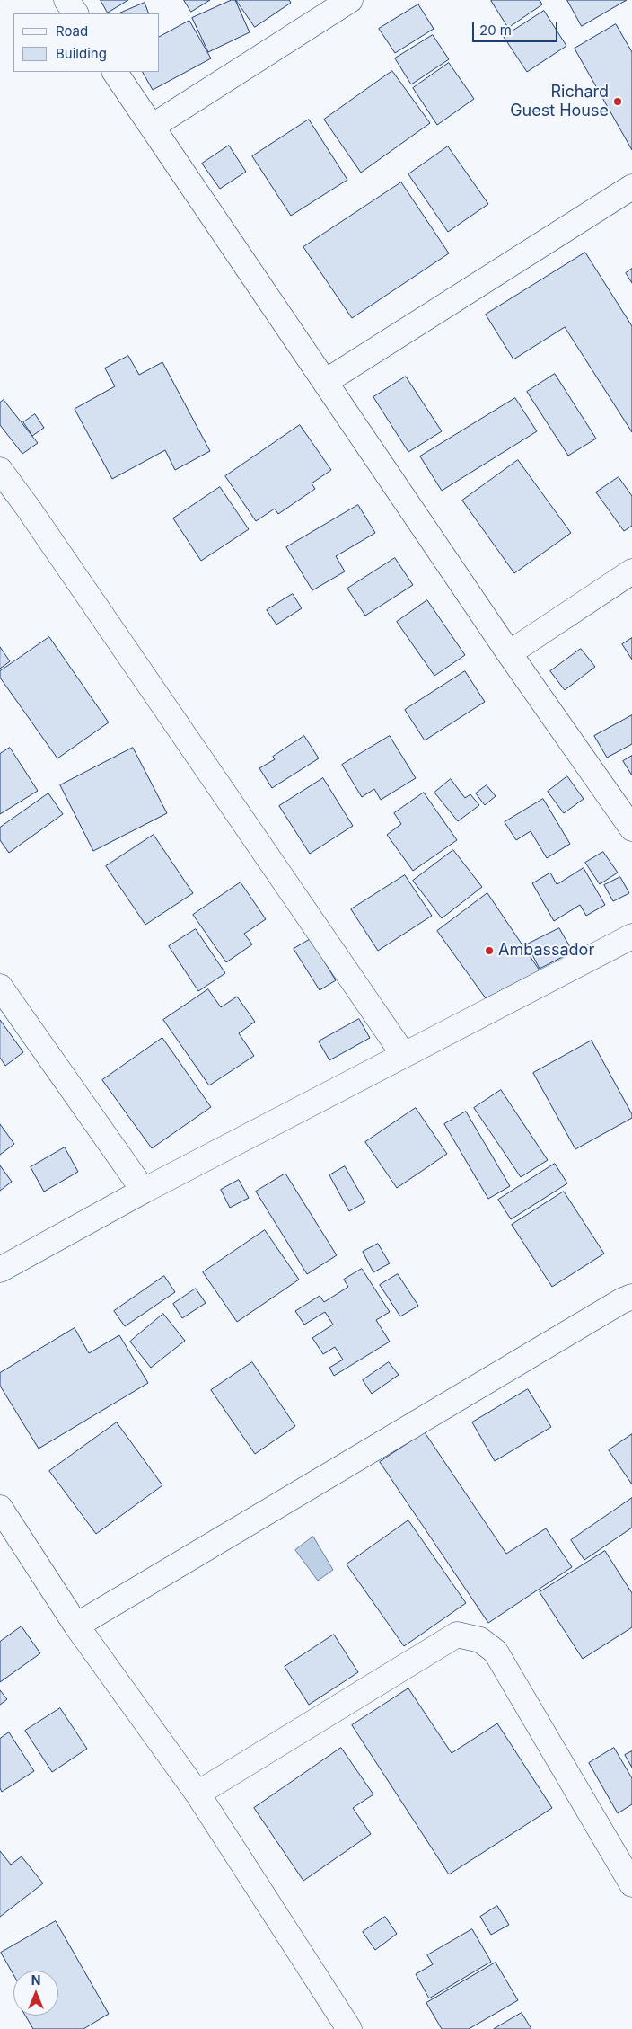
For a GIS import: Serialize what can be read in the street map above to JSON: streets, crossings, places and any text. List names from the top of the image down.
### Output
{
  "places": ["Richard Guest House", "Ambassador"],
  "legend": ["Road", "Building"],
  "scale_bar": "20 m",
  "north": "top"
}
